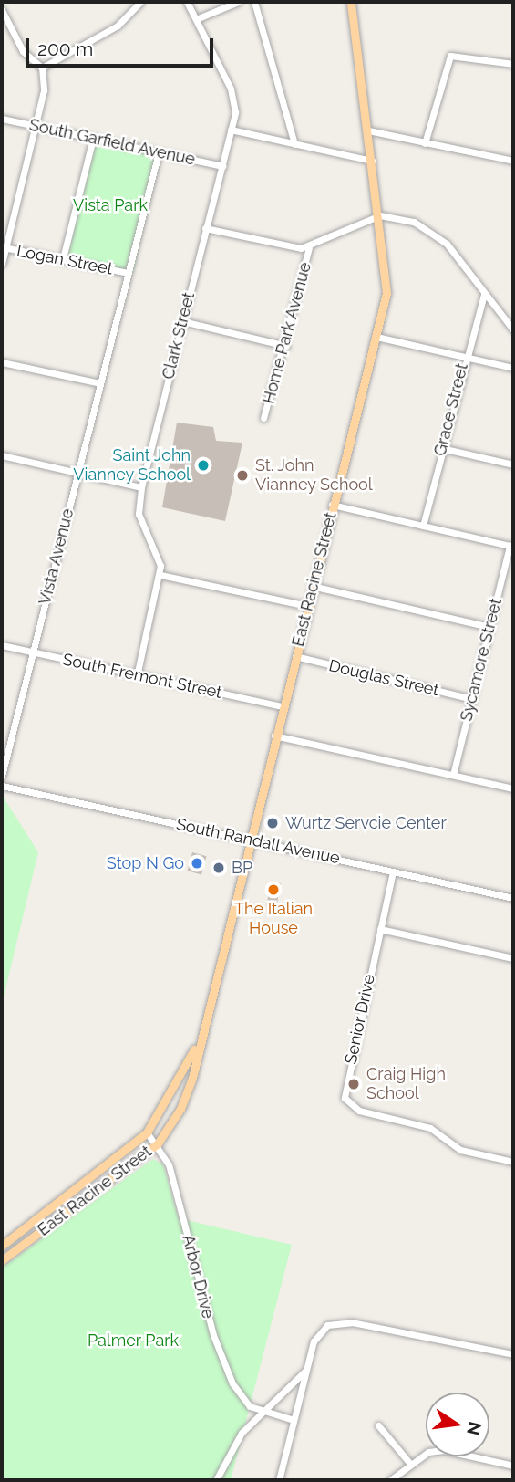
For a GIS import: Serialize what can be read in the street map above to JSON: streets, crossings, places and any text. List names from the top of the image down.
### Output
{
  "streets": {
    "main road": ["East Racine Street"],
    "street": [
      "South Garfield Avenue",
      "Logan Street",
      "Home Park Avenue",
      "Clark Street",
      "Grace Street",
      "Vista Avenue",
      "Sycamore Street",
      "South Fremont Street",
      "Douglas Street",
      "South Randall Avenue",
      "Senior Drive",
      "Arbor Drive"
    ]
  },
  "crossings": [
    ["South Garfield Avenue", "Clark Street"],
    ["South Garfield Avenue", "Vista Avenue"],
    ["Logan Street", "Vista Avenue"],
    ["Clark Street", "South Fremont Street"],
    ["Vista Avenue", "South Fremont Street"],
    ["East Racine Street", "South Fremont Street"],
    ["East Racine Street", "Douglas Street"],
    ["East Racine Street", "South Randall Avenue"],
    ["East Racine Street", "Arbor Drive"],
    ["Sycamore Street", "Douglas Street"],
    ["South Randall Avenue", "Senior Drive"]
  ],
  "parks": ["Vista Park", "Palmer Park"],
  "places": [
    "Saint John Vianney School",
    "St. John Vianney School",
    "Wurtz Servcie Center",
    "Stop N Go",
    "BP",
    "The Italian House",
    "Craig High School"
  ],
  "scale_bar": "200 m",
  "north": "right"
}
